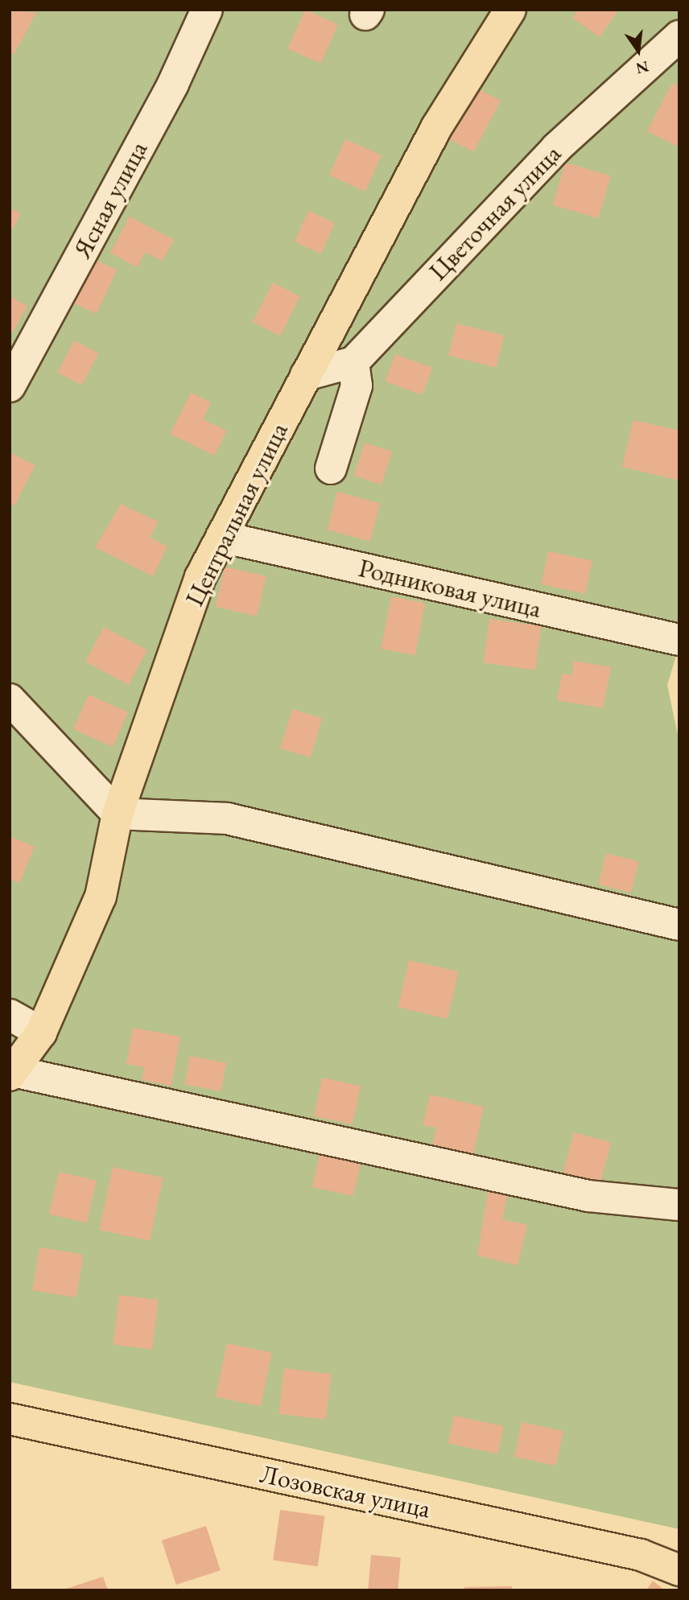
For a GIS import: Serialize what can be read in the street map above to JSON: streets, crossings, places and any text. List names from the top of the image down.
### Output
{
  "streets": {
    "main road": ["Центральная улица", "Лозовская улица"],
    "street": ["Ясная улица", "Цветочная улица", "Родниковая улица"]
  },
  "crossings": [
    ["Центральная улица", "Родниковая улица"]
  ],
  "north": "bottom"
}
